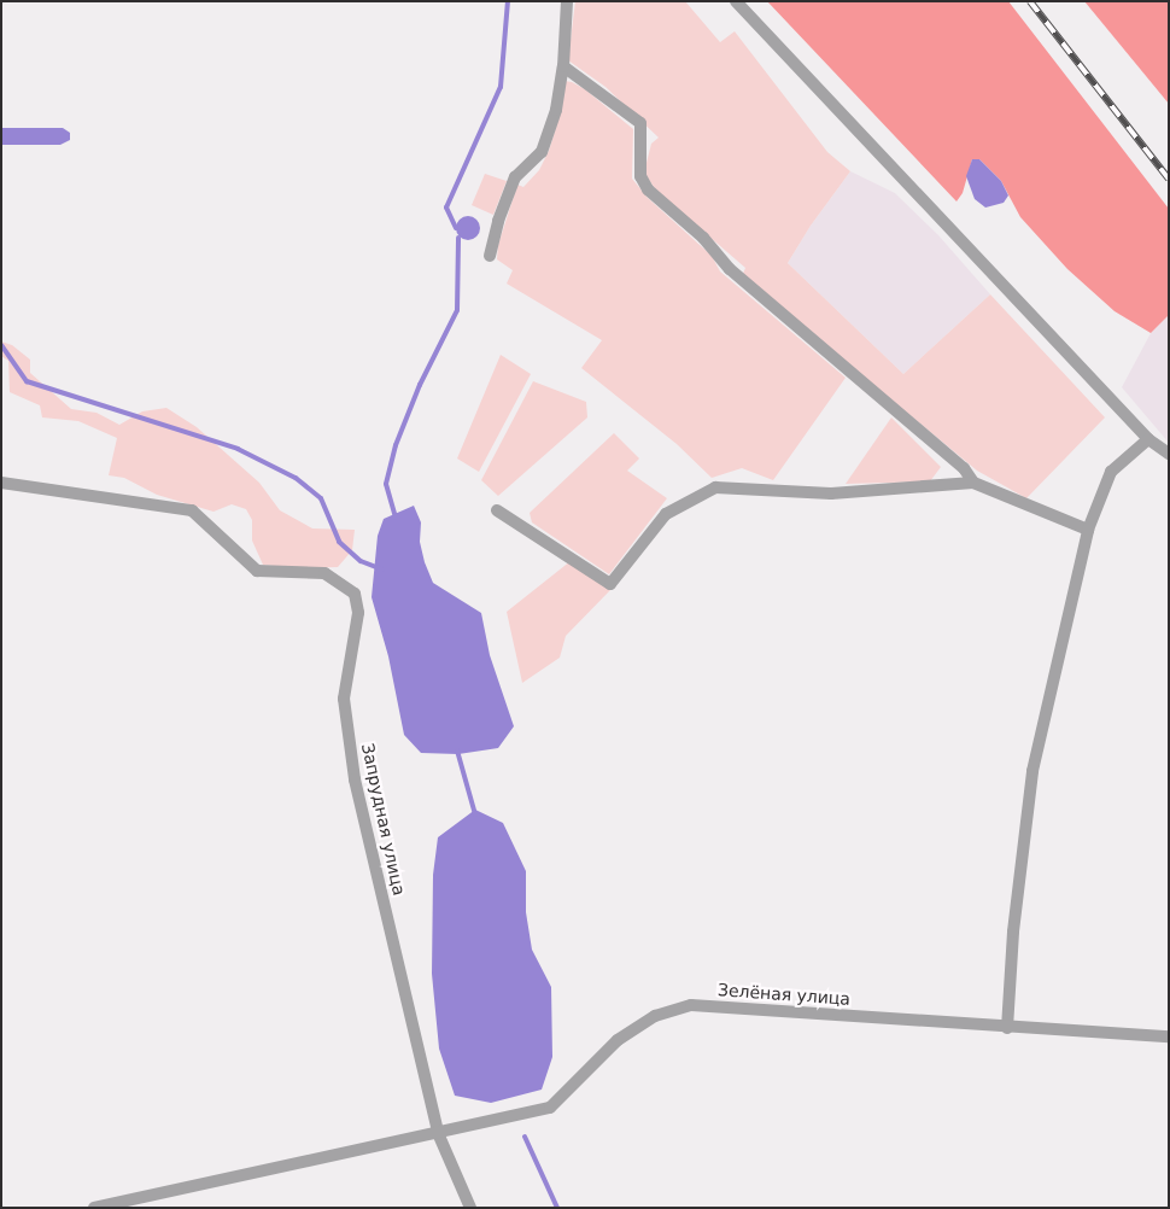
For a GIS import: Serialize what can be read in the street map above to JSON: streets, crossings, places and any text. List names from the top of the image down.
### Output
{
  "streets": {
    "street": ["Запрудная улица", "Зелёная улица"]
  },
  "crossings": [
    ["Запрудная улица", "Зелёная улица"]
  ]
}
